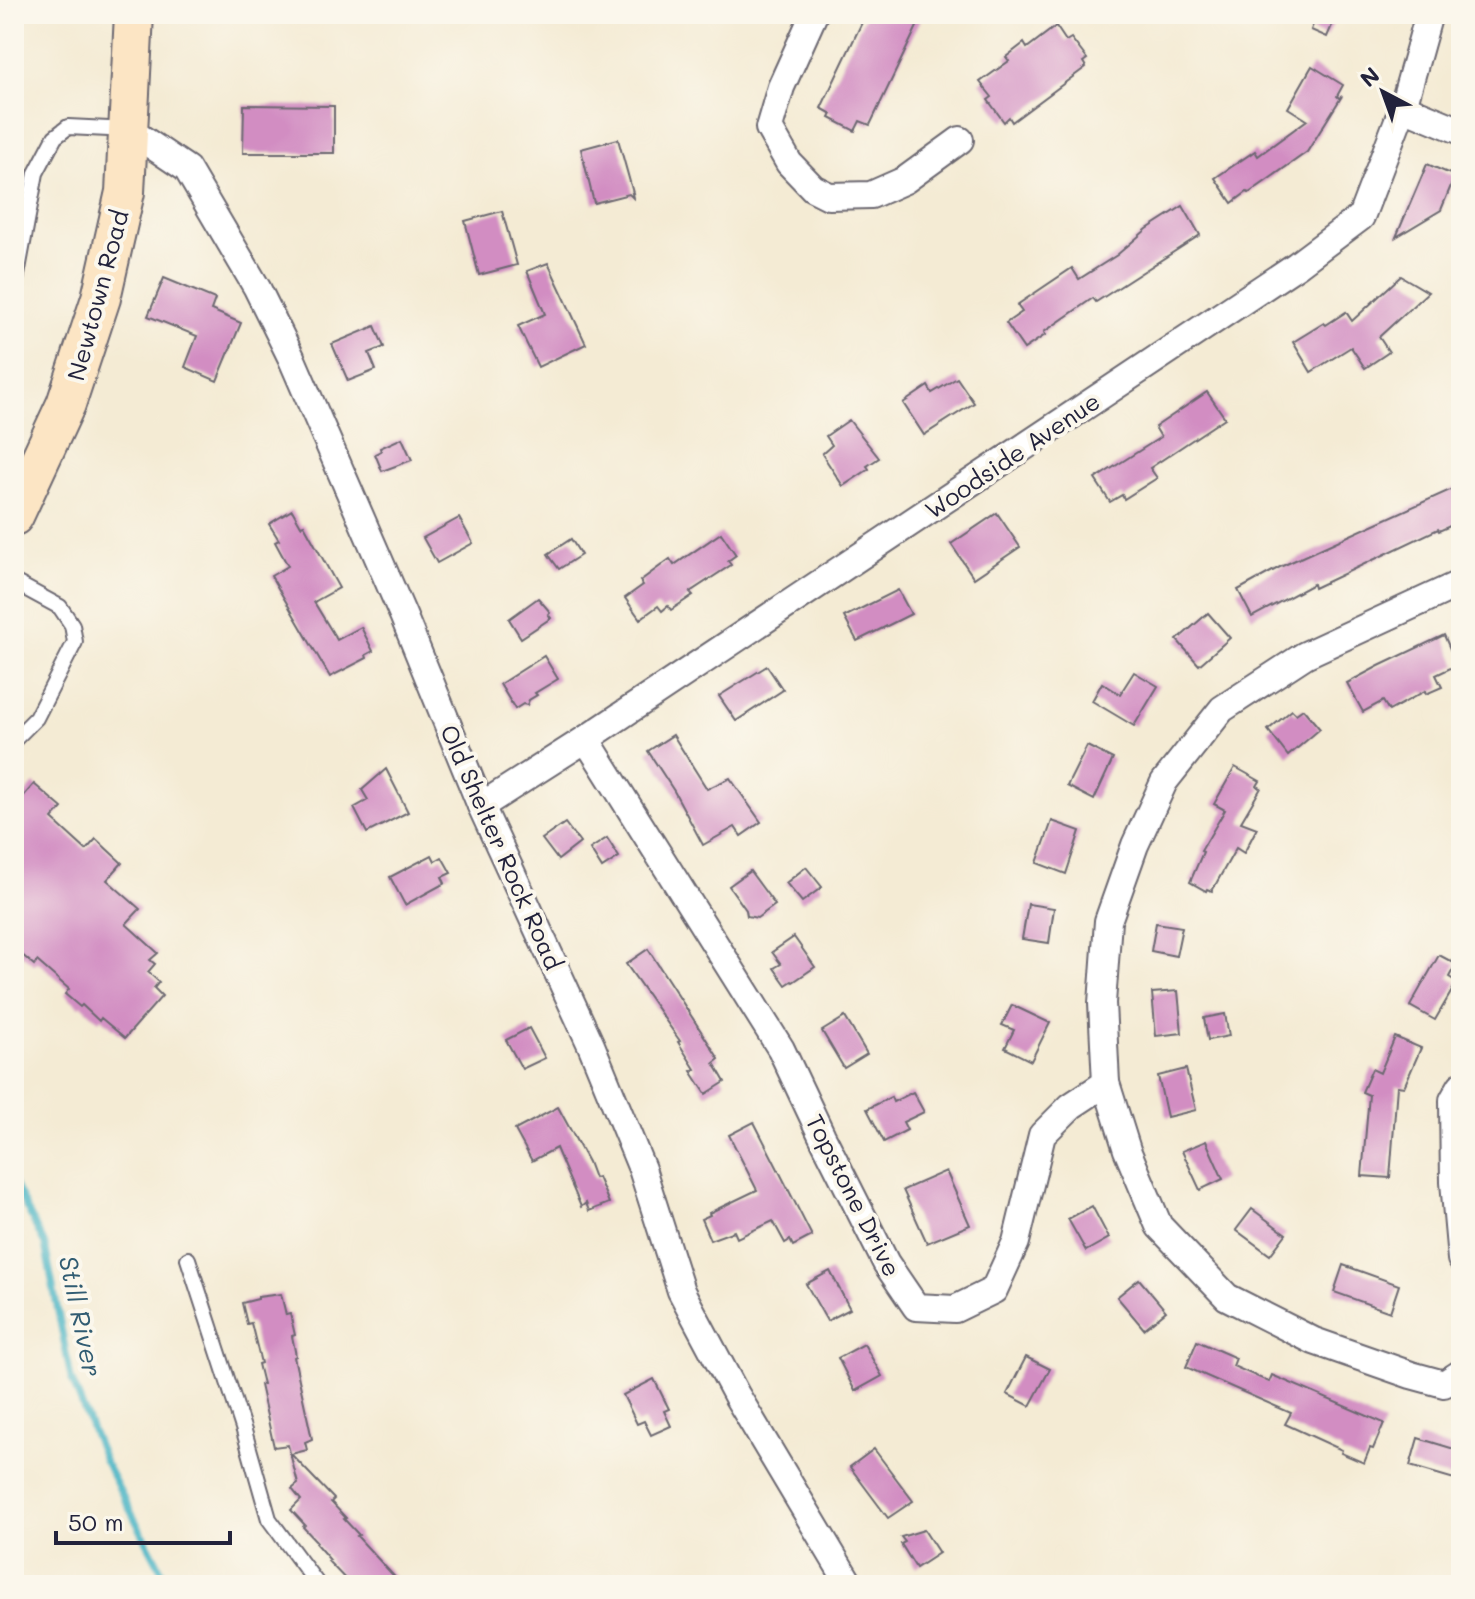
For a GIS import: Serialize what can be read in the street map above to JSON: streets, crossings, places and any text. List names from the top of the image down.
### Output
{
  "streets": {
    "main road": ["Newtown Road"],
    "street": ["Woodside Avenue", "Old Shelter Rock Road", "Topstone Drive"]
  },
  "crossings": [
    ["Newtown Road", "Old Shelter Rock Road"],
    ["Woodside Avenue", "Old Shelter Rock Road"],
    ["Woodside Avenue", "Topstone Drive"]
  ],
  "water": ["Still River"],
  "scale_bar": "50 m",
  "north": "top left"
}
